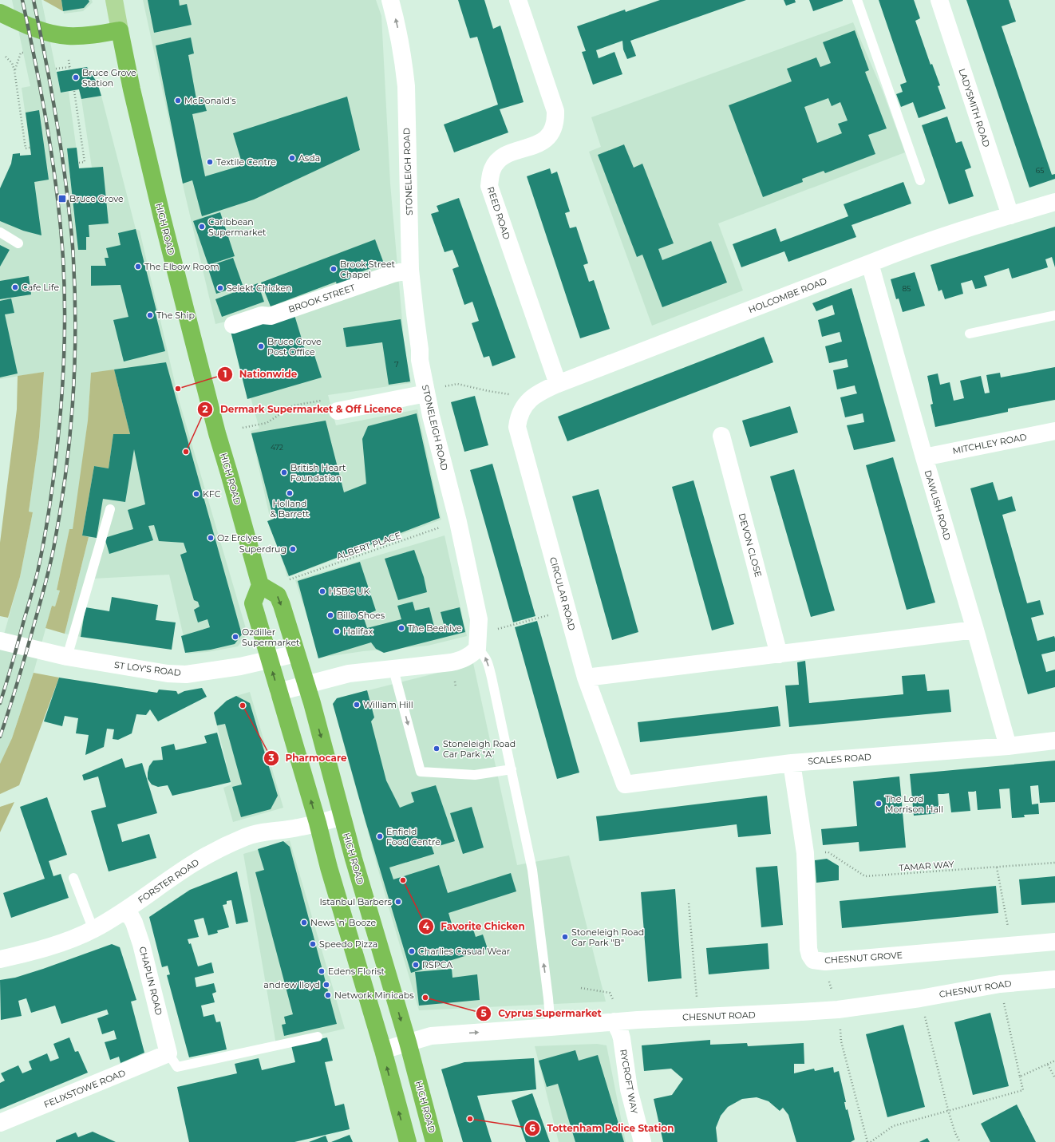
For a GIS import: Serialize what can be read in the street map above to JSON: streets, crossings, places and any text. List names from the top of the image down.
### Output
{
  "streets": {
    "highway": ["HIGH ROAD"],
    "street": [
      "LADYSMITH ROAD",
      "STONELEIGH ROAD",
      "REED ROAD",
      "HOLCOMBE ROAD",
      "BROOK STREET",
      "MITCHLEY ROAD",
      "DAWLISH ROAD",
      "DEVON CLOSE",
      "CIRCULAR ROAD",
      "ST LOY'S ROAD",
      "SCALES ROAD",
      "FORSTER ROAD",
      "CHESNUT GROVE",
      "CHAPLIN ROAD",
      "CHESNUT ROAD",
      "RYCROFT WAY",
      "FELIXSTOWE ROAD"
    ],
    "path": ["ALBERT PLACE", "TAMAR WAY"]
  },
  "crossings": [
    ["LADYSMITH ROAD", "HOLCOMBE ROAD"],
    ["STONELEIGH ROAD", "BROOK STREET"],
    ["STONELEIGH ROAD", "ALBERT PLACE"],
    ["REED ROAD", "HOLCOMBE ROAD"],
    ["HIGH ROAD", "ST LOY'S ROAD"],
    ["HIGH ROAD", "FORSTER ROAD"],
    ["HIGH ROAD", "CHESNUT ROAD"],
    ["HOLCOMBE ROAD", "DAWLISH ROAD"],
    ["HOLCOMBE ROAD", "CIRCULAR ROAD"],
    ["MITCHLEY ROAD", "DAWLISH ROAD"],
    ["DAWLISH ROAD", "SCALES ROAD"],
    ["CIRCULAR ROAD", "SCALES ROAD"],
    ["SCALES ROAD", "CHESNUT GROVE"],
    ["TAMAR WAY", "CHESNUT GROVE"],
    ["FORSTER ROAD", "CHAPLIN ROAD"],
    ["CHAPLIN ROAD", "FELIXSTOWE ROAD"],
    ["CHESNUT ROAD", "RYCROFT WAY"]
  ],
  "one_way": ["STONELEIGH ROAD", "HIGH ROAD"],
  "places": {
    "other": [
      "Bruce Grove Station",
      "McDonald's",
      "Asda",
      "Textile Centre",
      "Caribbean Supermarket",
      "The Elbow Room",
      "Brook Street Chapel",
      "Cafe Life",
      "Selekt Chicken",
      "The Ship",
      "Bruce Grove Post Office",
      "Nationwide",
      "Dermark Supermarket & Off Licence",
      "British Heart Foundation",
      "Holland & Barrett",
      "KFC",
      "Oz Erciyes",
      "Superdrug",
      "HSBC UK",
      "Billo Shoes",
      "The Beehive",
      "Halifax",
      "Ozdiller Supermarket",
      "William Hill",
      "Pharmocare",
      "Stoneleigh Road Car Park \"A\"",
      "The Lord Morrison Hall",
      "Enfield Food Centre",
      "Favorite Chicken",
      "Istanbul Barbers",
      "News 'n' Booze",
      "Stoneleigh Road Car Park \"B\"",
      "Speedo Pizza",
      "Charlies Casual Wear",
      "RSPCA",
      "Edens Florist",
      "andrew lloyd",
      "Network Minicabs",
      "Cyprus Supermarket",
      "Tottenham Police Station"
    ],
    "transit": ["Bruce Grove"]
  },
  "house_numbers": [
    "65",
    "85",
    "7",
    "472"
  ]
}
